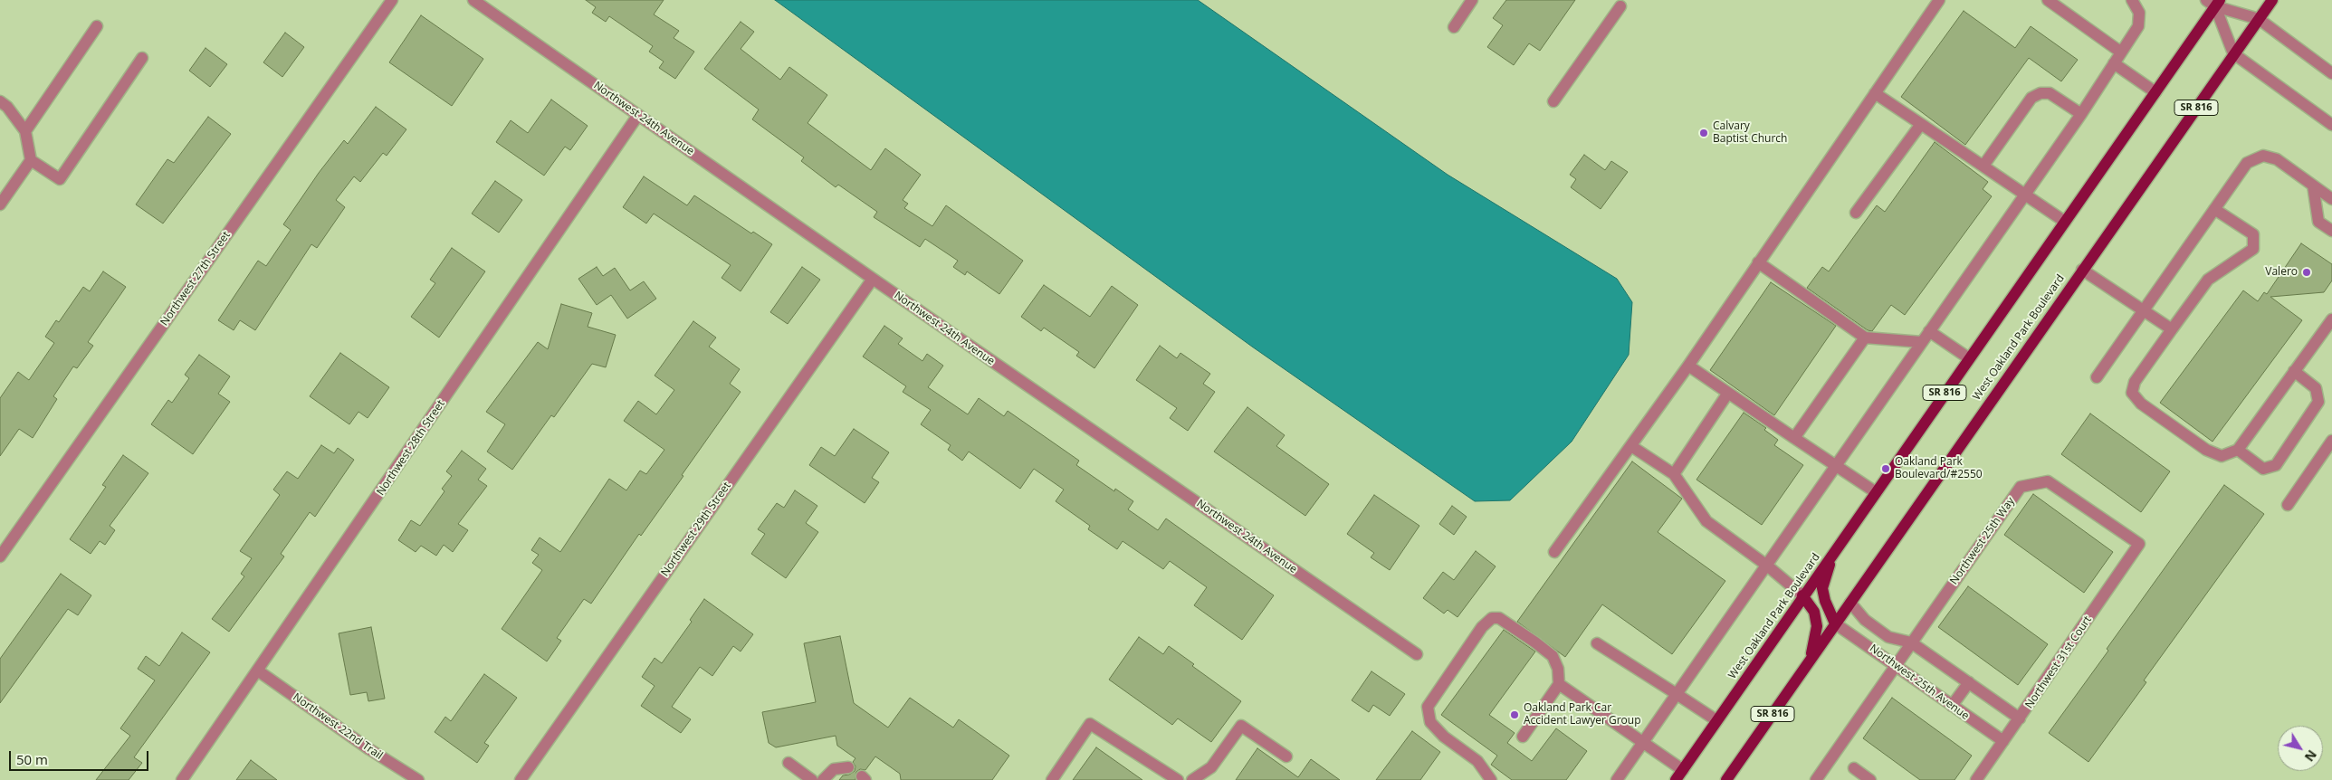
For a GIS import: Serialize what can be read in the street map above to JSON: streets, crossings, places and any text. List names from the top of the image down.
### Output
{
  "streets": {
    "main road": ["SR 816", "West Oakland Park Boulevard"],
    "street": [
      "Northwest 24th Avenue",
      "Northwest 27th Street",
      "Northwest 28th Street",
      "Northwest 29th Street",
      "Northwest 25th Way",
      "Northwest 31st Court",
      "Northwest 25th Avenue",
      "Northwest 22nd Trail"
    ]
  },
  "crossings": [
    ["Northwest 24th Avenue", "Northwest 28th Street"],
    ["Northwest 24th Avenue", "Northwest 29th Street"],
    ["West Oakland Park Boulevard", "Northwest 25th Avenue"],
    ["Northwest 28th Street", "Northwest 22nd Trail"],
    ["Northwest 25th Way", "Northwest 31st Court"],
    ["Northwest 25th Way", "Northwest 25th Avenue"],
    ["Northwest 31st Court", "Northwest 25th Avenue"]
  ],
  "places": [
    "Calvary Baptist Church",
    "Valero",
    "Oakland Park Boulevard/#2550",
    "Oakland Park Car Accident Lawyer Group"
  ],
  "scale_bar": "50 m",
  "north": "bottom right"
}
